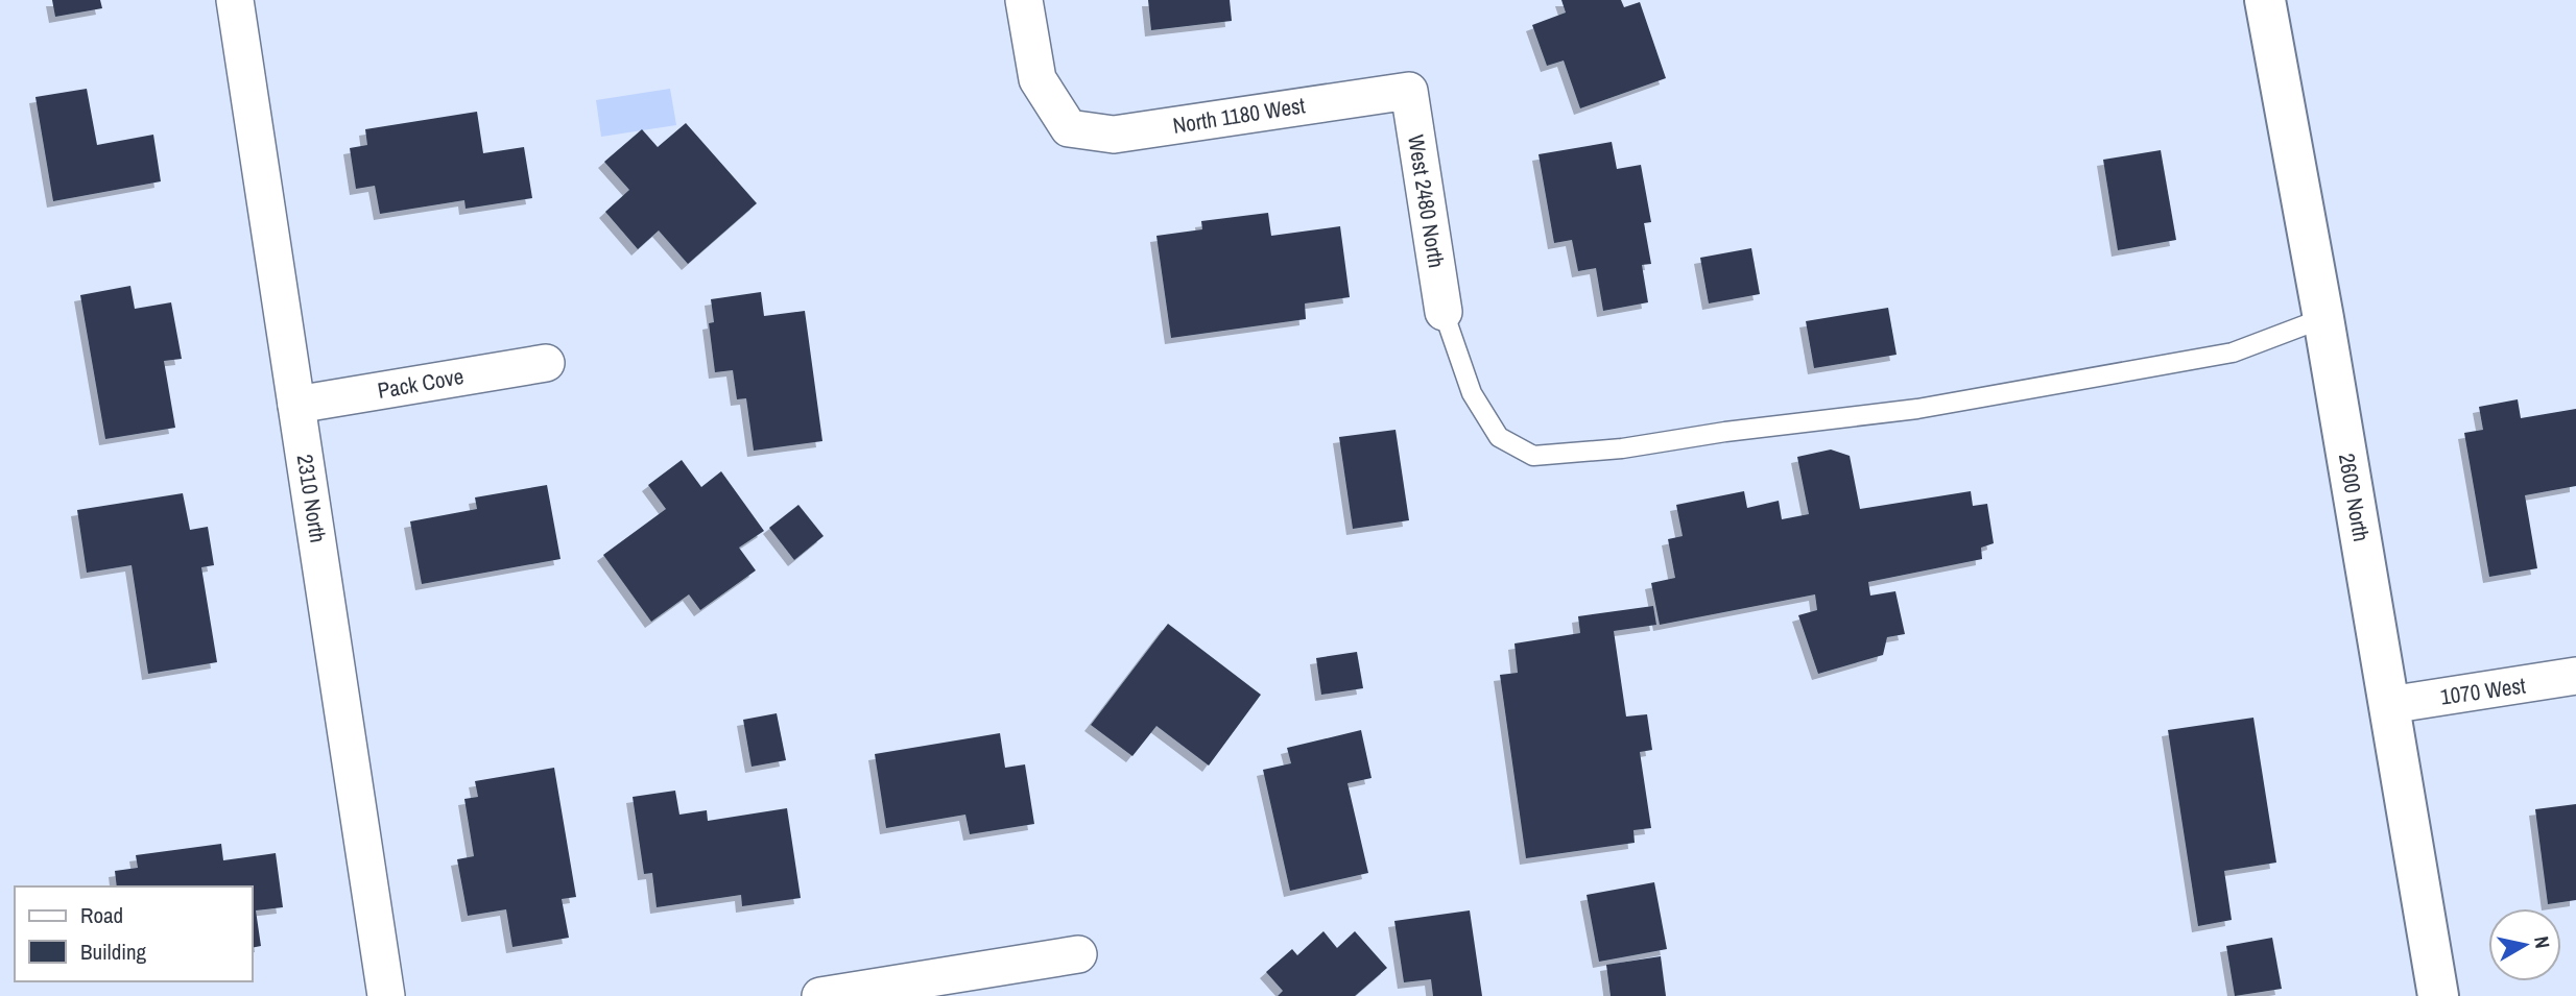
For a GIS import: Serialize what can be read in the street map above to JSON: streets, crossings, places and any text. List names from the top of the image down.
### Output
{
  "streets": {
    "street": [
      "North 1180 West",
      "West 2480 North",
      "Pack Cove",
      "2600 North",
      "2310 North",
      "1070 West"
    ]
  },
  "crossings": [
    ["North 1180 West", "West 2480 North"],
    ["Pack Cove", "2310 North"],
    ["2600 North", "1070 West"]
  ],
  "legend": ["Road", "Building"],
  "north": "right"
}
